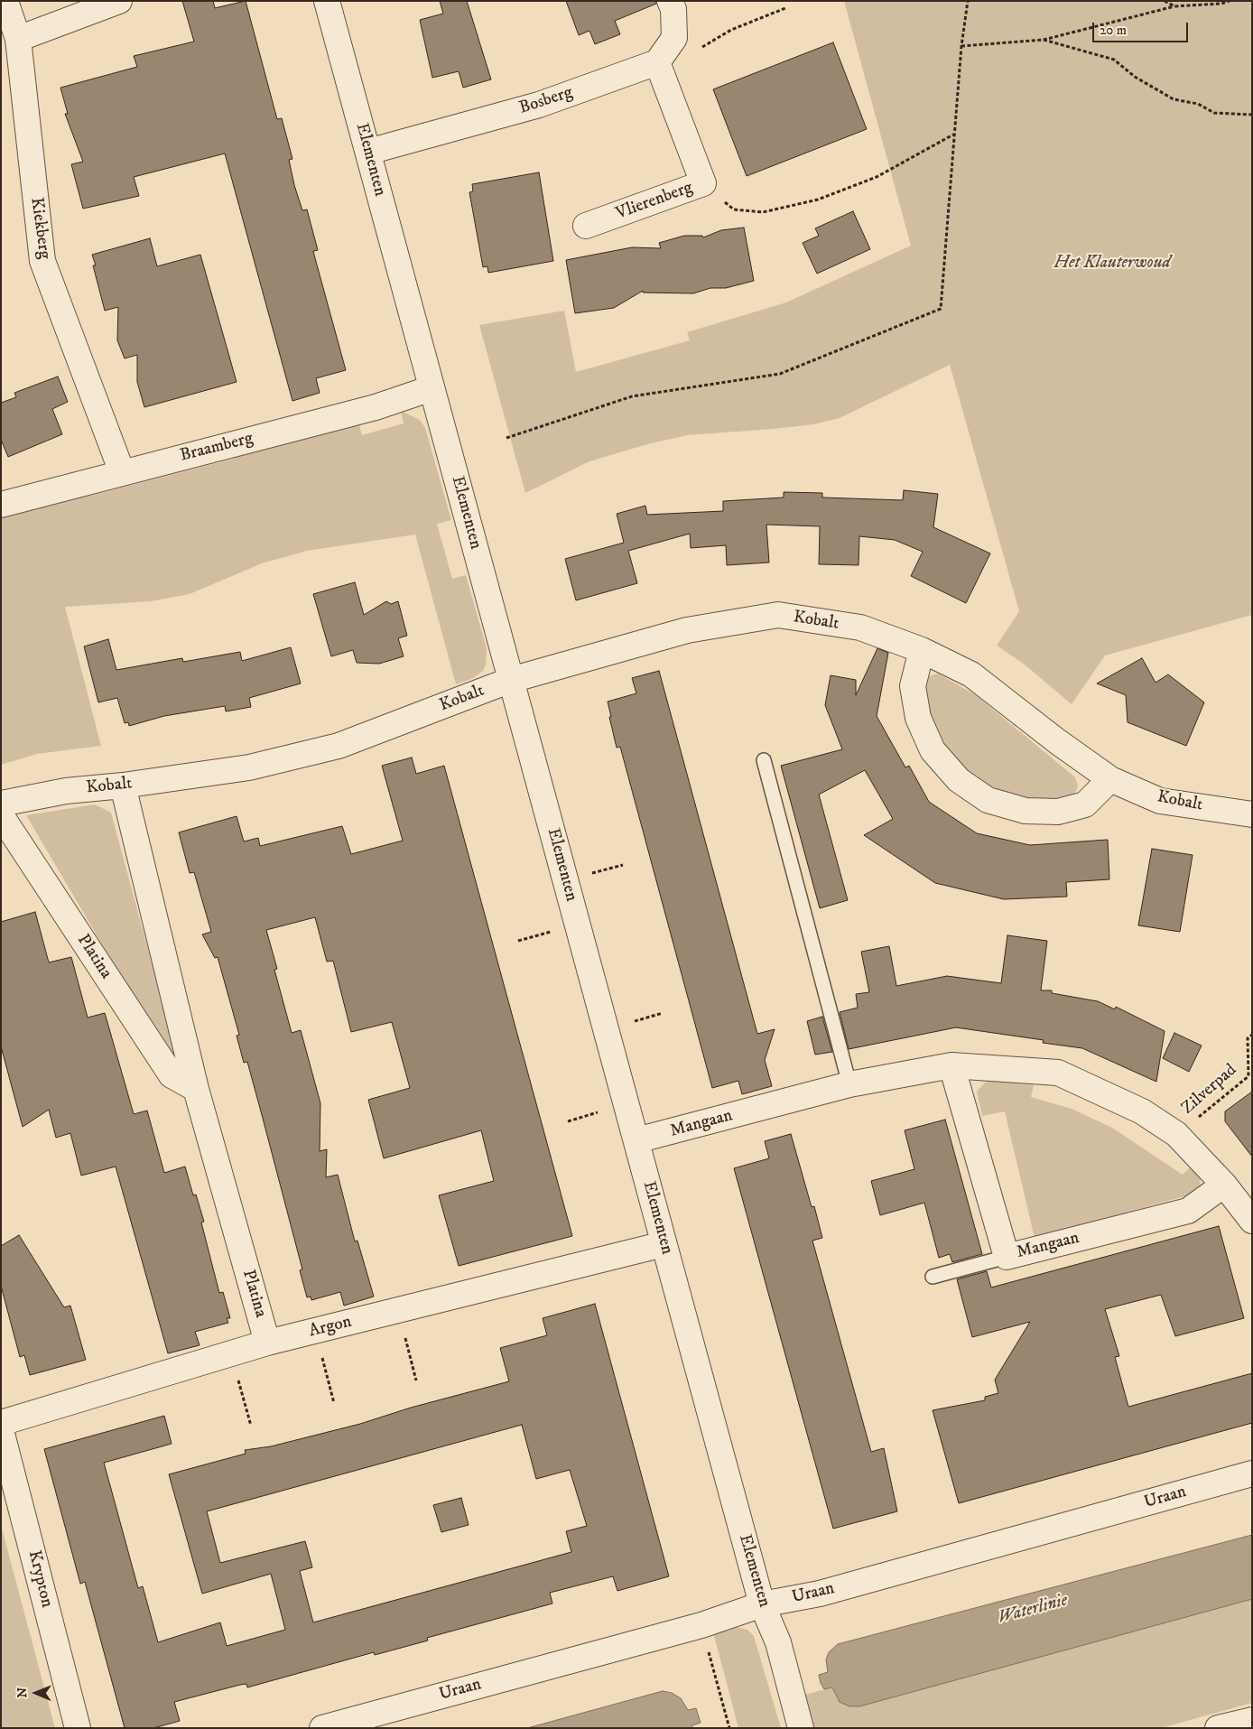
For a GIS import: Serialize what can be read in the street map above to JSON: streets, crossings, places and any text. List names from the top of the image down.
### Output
{
  "streets": {
    "street": [
      "Bosberg",
      "Elementen",
      "Vlierenberg",
      "Kiekberg",
      "Braamberg",
      "Kobalt",
      "Platina",
      "Mangaan",
      "Argon",
      "Uraan",
      "Krypton"
    ],
    "path": ["Zilverpad"]
  },
  "crossings": [
    ["Bosberg", "Elementen"],
    ["Bosberg", "Vlierenberg"],
    ["Elementen", "Braamberg"],
    ["Elementen", "Kobalt"],
    ["Elementen", "Mangaan"],
    ["Elementen", "Argon"],
    ["Elementen", "Uraan"],
    ["Kiekberg", "Braamberg"],
    ["Kobalt", "Platina"],
    ["Platina", "Argon"],
    ["Zilverpad", "Mangaan"]
  ],
  "water": ["Waterlinie"],
  "parks": ["Het Klauterwoud"],
  "scale_bar": "20 m",
  "north": "left"
}
